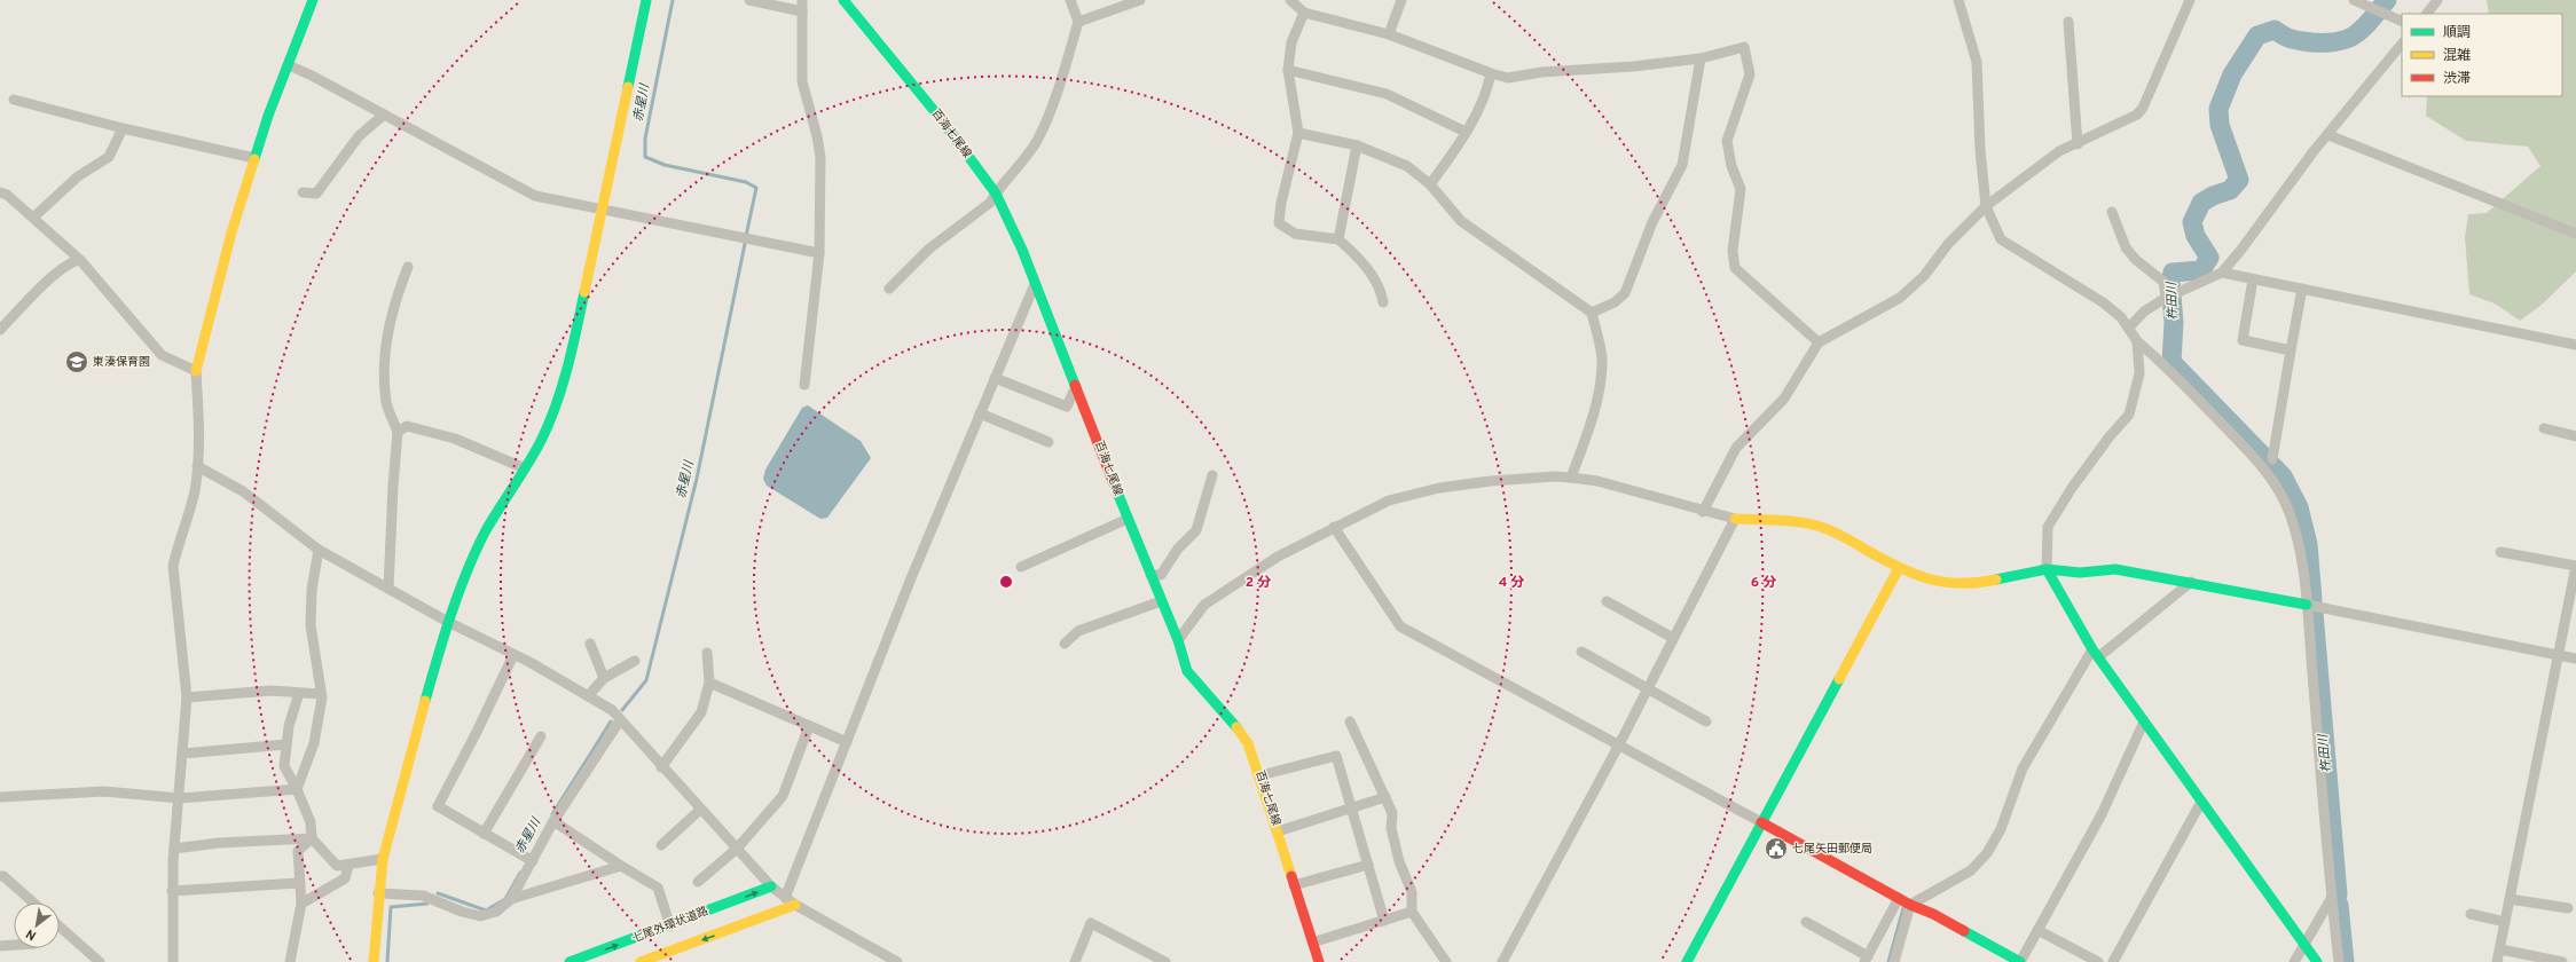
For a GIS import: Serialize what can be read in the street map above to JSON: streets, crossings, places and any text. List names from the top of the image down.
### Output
{
  "streets": {
    "street": ["百海七尾線", "七尾外環状道路"]
  },
  "water": ["赤星川", "杵田川"],
  "places": {
    "school or university": ["東湊保育園"],
    "public building": ["七尾矢田郵便局"]
  },
  "legend": ["順調", "混雑", "渋滞"],
  "north": "bottom left",
  "rings": ["2 分", "4 分", "6 分"]
}
